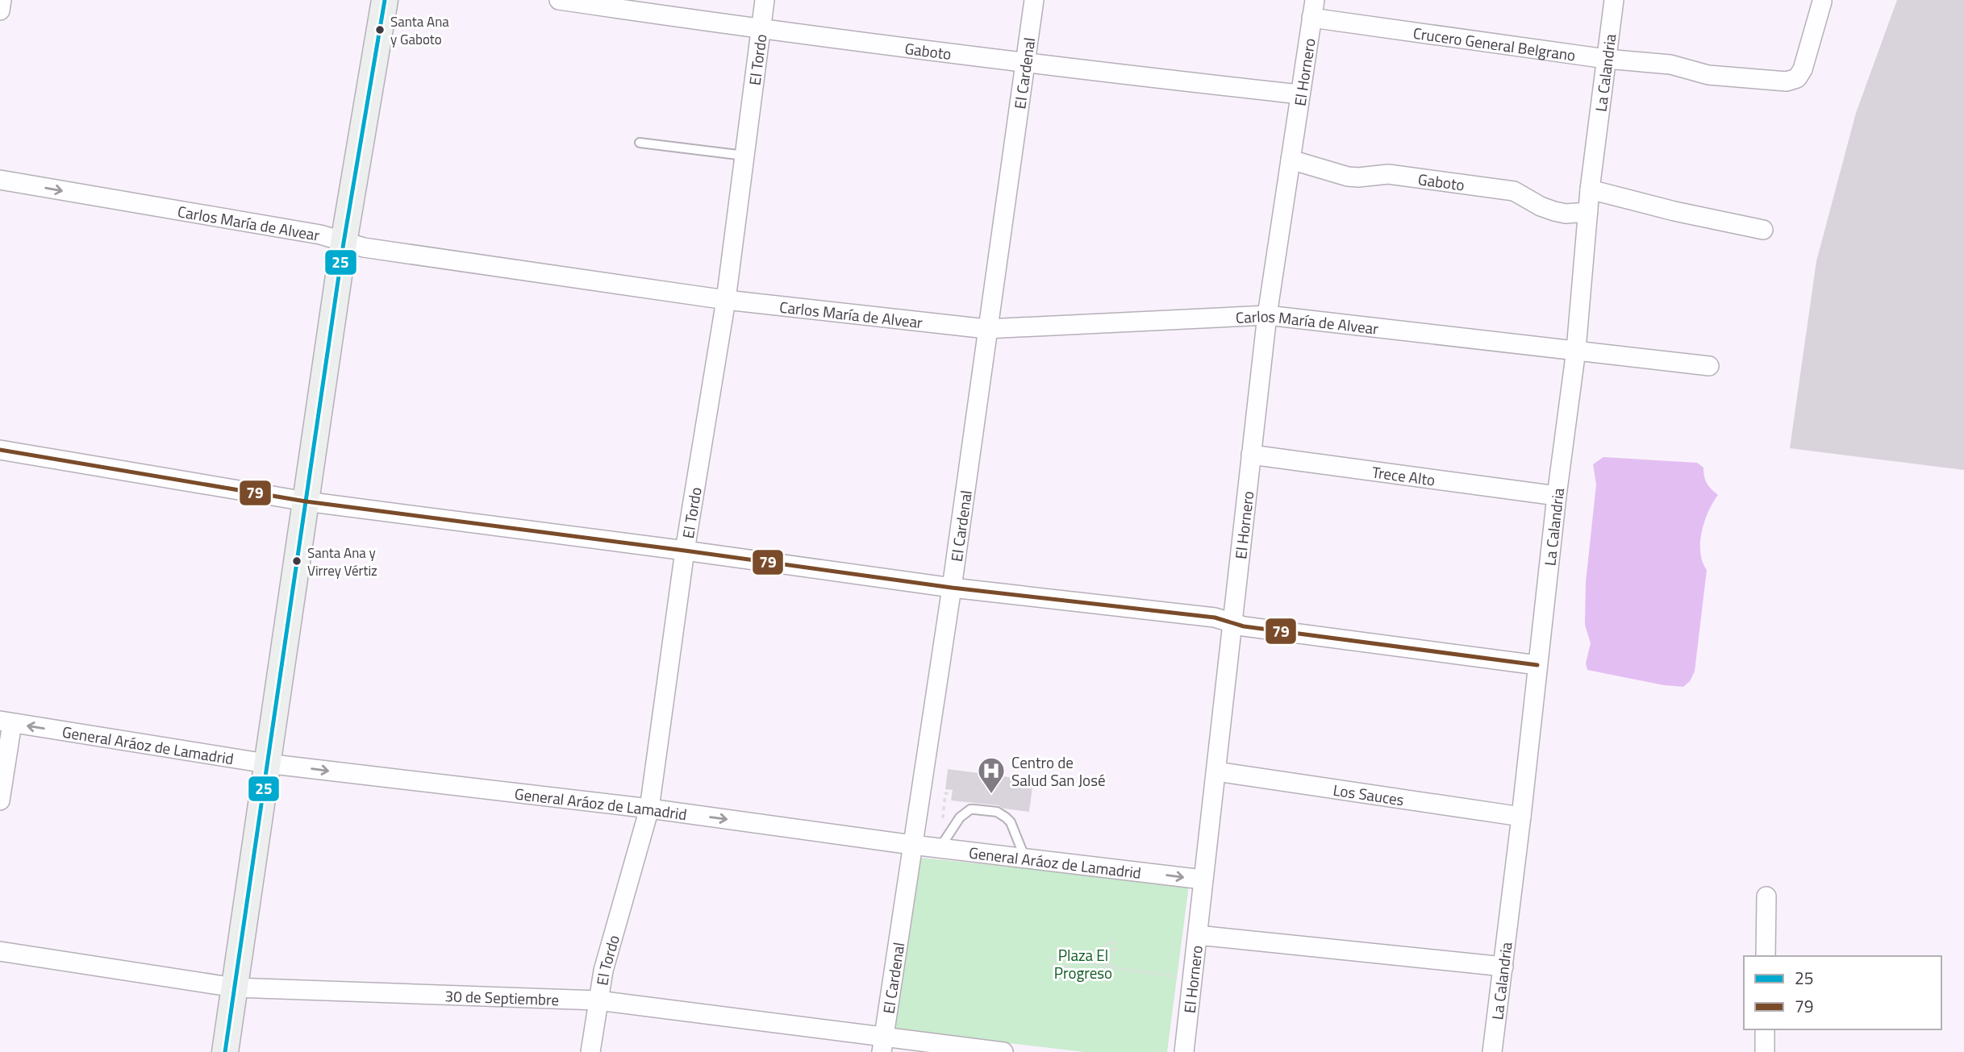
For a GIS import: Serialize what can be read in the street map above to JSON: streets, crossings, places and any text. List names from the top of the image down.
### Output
{
  "streets": {
    "street": [
      "Crucero General Belgrano",
      "Gaboto",
      "El Tordo",
      "La Calandria",
      "El Hornero",
      "El Cardenal",
      "Carlos María de Alvear",
      "Trece Alto",
      "General Aráoz de Lamadrid",
      "Los Sauces",
      "30 de Septiembre"
    ]
  },
  "crossings": [
    ["Crucero General Belgrano", "La Calandria"],
    ["Crucero General Belgrano", "El Hornero"],
    ["Gaboto", "El Tordo"],
    ["Gaboto", "La Calandria"],
    ["Gaboto", "El Hornero"],
    ["Gaboto", "El Cardenal"],
    ["El Tordo", "Carlos María de Alvear"],
    ["El Tordo", "General Aráoz de Lamadrid"],
    ["El Tordo", "30 de Septiembre"],
    ["La Calandria", "Carlos María de Alvear"],
    ["La Calandria", "Trece Alto"],
    ["La Calandria", "Los Sauces"],
    ["El Hornero", "Carlos María de Alvear"],
    ["El Hornero", "Trece Alto"],
    ["El Hornero", "General Aráoz de Lamadrid"],
    ["El Hornero", "Los Sauces"],
    ["El Cardenal", "Carlos María de Alvear"],
    ["El Cardenal", "General Aráoz de Lamadrid"],
    ["El Cardenal", "30 de Septiembre"]
  ],
  "parks": ["Plaza El Progreso"],
  "places": {
    "other": ["Santa Ana y Gaboto", "Santa Ana y Virrey Vértiz"],
    "hospital": ["Centro de Salud San José"]
  },
  "lines": ["transit line 25", "transit line 79"],
  "legend": ["25", "79"]
}
